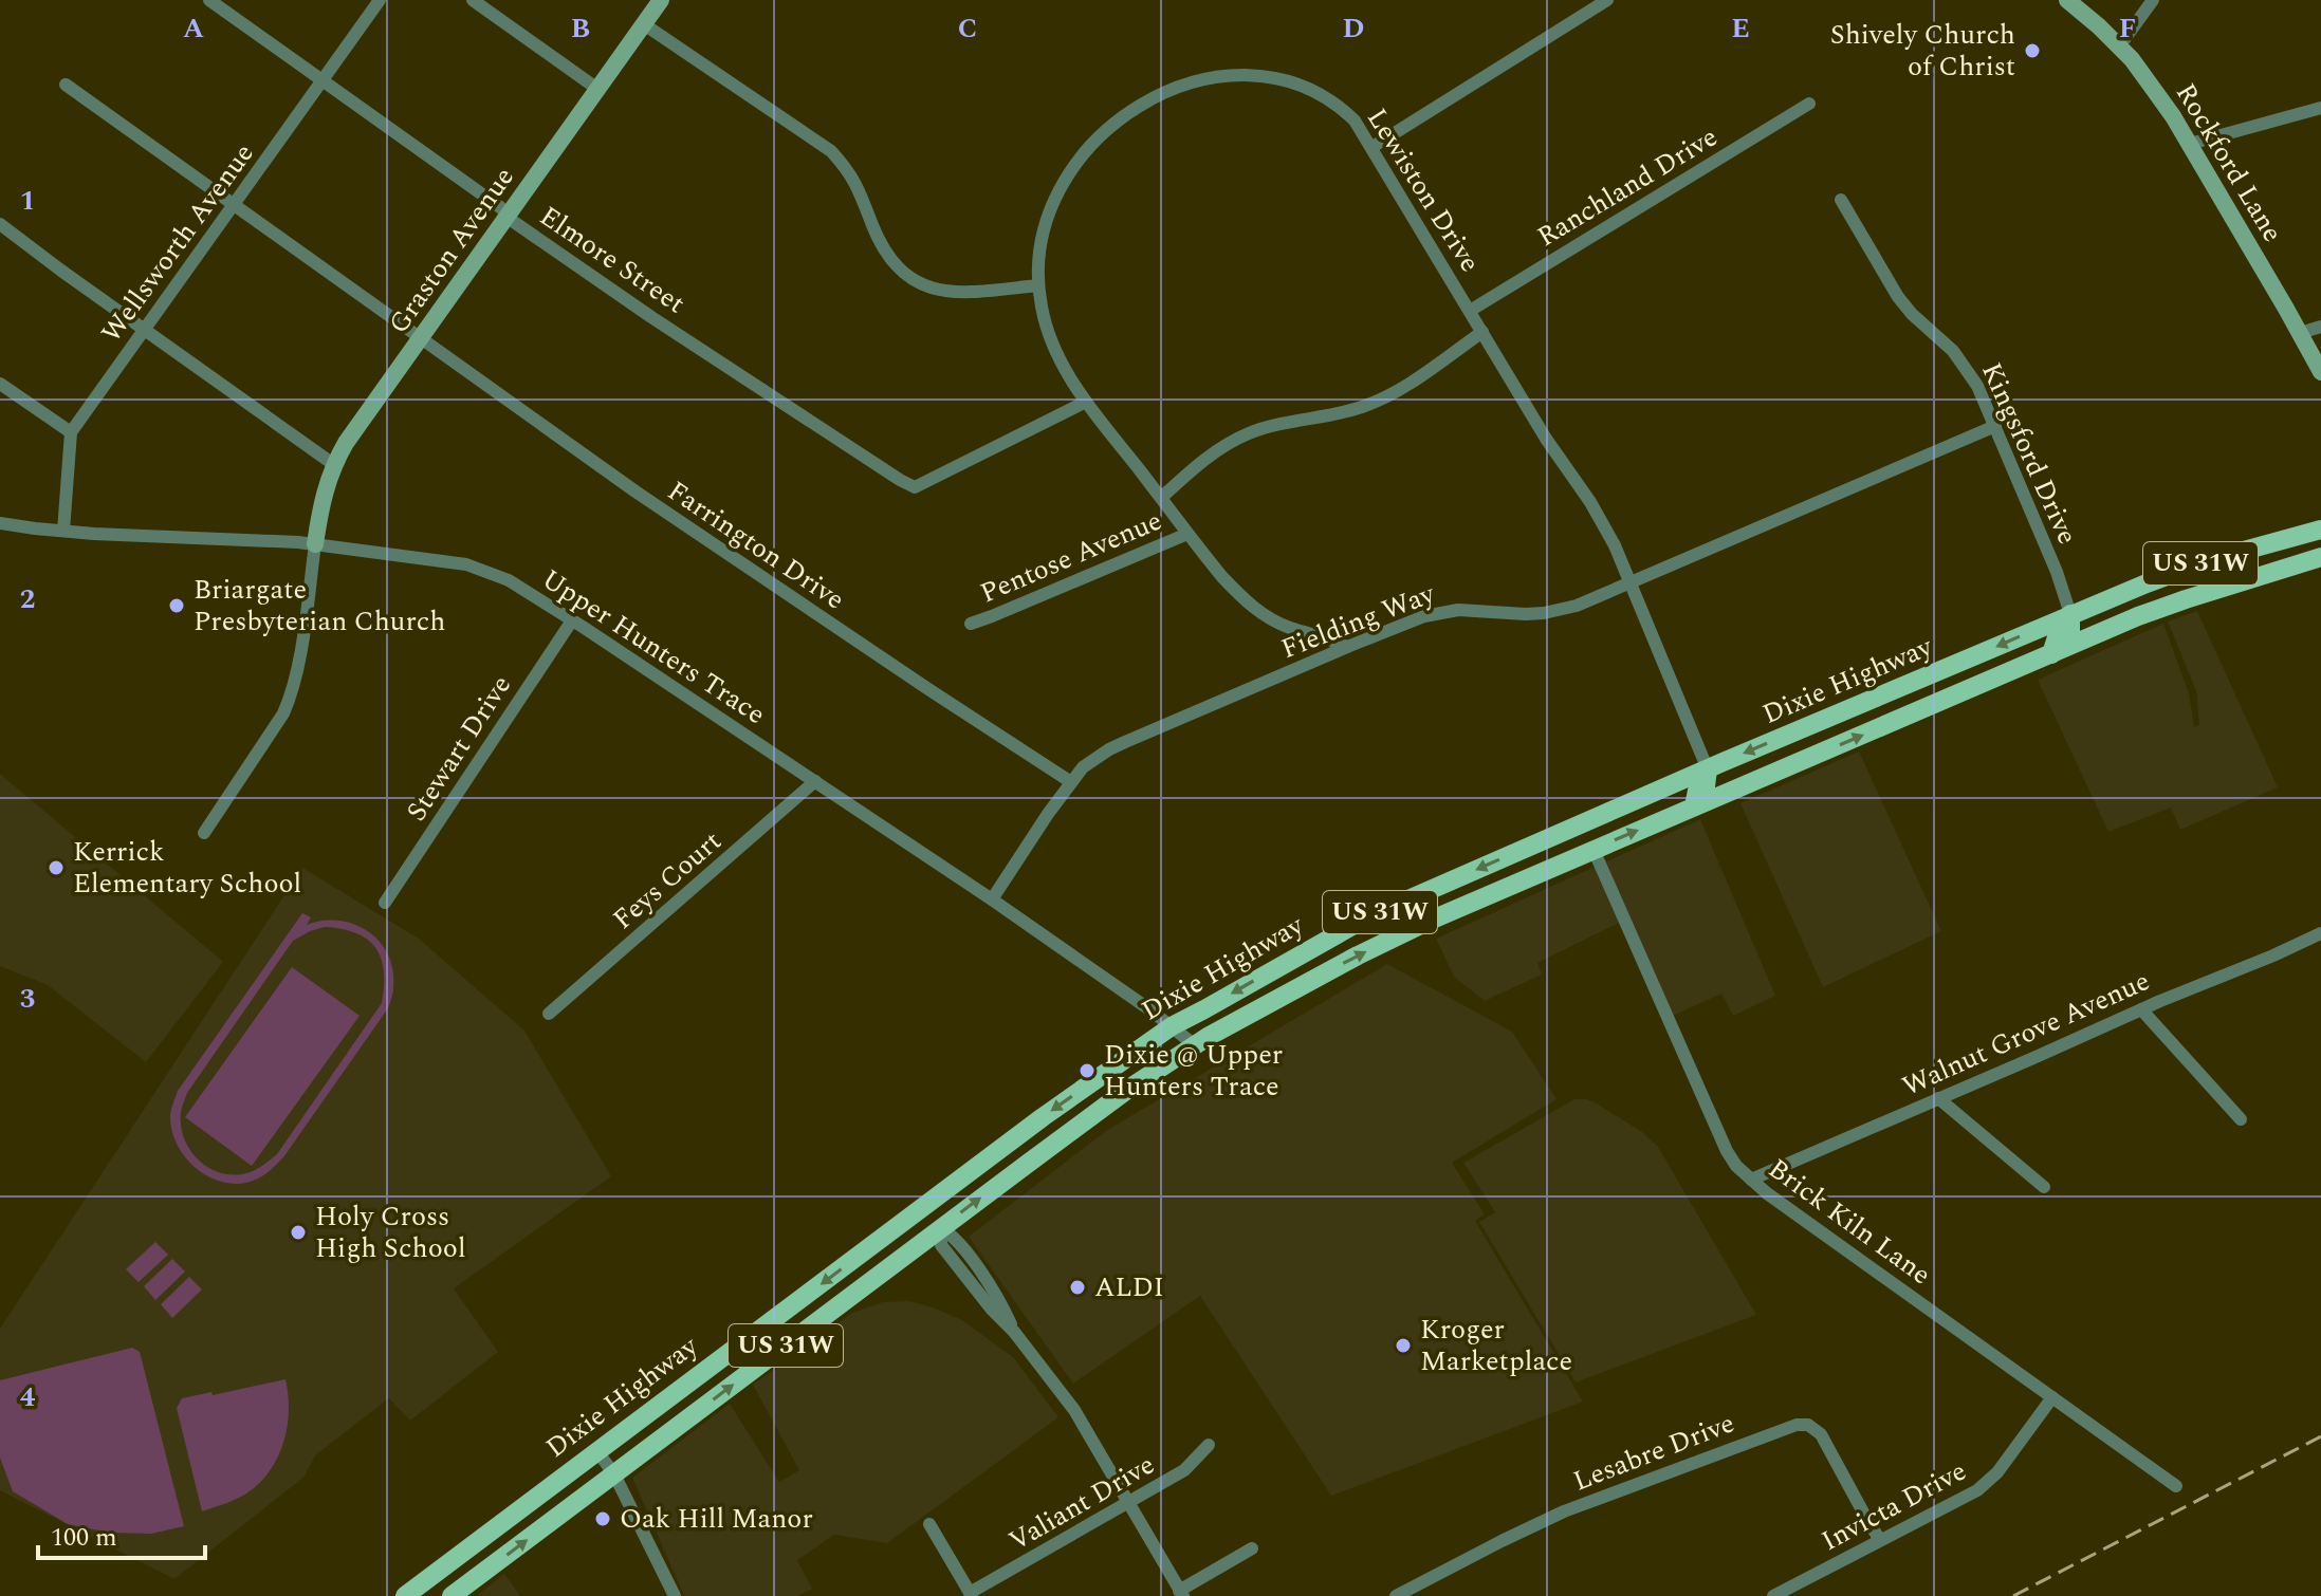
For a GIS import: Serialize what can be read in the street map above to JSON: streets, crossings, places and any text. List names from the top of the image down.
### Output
{
  "streets": {
    "main road": ["US 31W", "Dixie Highway"],
    "street": [
      "Rockford Lane",
      "Ranchland Drive",
      "Lewiston Drive",
      "Wellsworth Avenue",
      "Graston Avenue",
      "Elmore Street",
      "Kingsford Drive",
      "Farrington Drive",
      "Pentose Avenue",
      "Fielding Way",
      "Upper Hunters Trace",
      "Stewart Drive",
      "Feys Court",
      "Walnut Grove Avenue",
      "Brick Kiln Lane",
      "Lesabre Drive",
      "Valiant Drive",
      "Invicta Drive"
    ]
  },
  "crossings": [
    ["Ranchland Drive", "Lewiston Drive"],
    ["Lewiston Drive", "Elmore Street"],
    ["Lewiston Drive", "Pentose Avenue"],
    ["Lewiston Drive", "Fielding Way"],
    ["Lewiston Drive", "Dixie Highway"],
    ["Wellsworth Avenue", "Elmore Street"],
    ["Wellsworth Avenue", "Farrington Drive"],
    ["Graston Avenue", "Elmore Street"],
    ["Graston Avenue", "Farrington Drive"],
    ["Graston Avenue", "Upper Hunters Trace"],
    ["Kingsford Drive", "Fielding Way"],
    ["Kingsford Drive", "Dixie Highway"],
    ["Farrington Drive", "Fielding Way"],
    ["Fielding Way", "Upper Hunters Trace"],
    ["Upper Hunters Trace", "Dixie Highway"],
    ["Upper Hunters Trace", "Stewart Drive"],
    ["Upper Hunters Trace", "Feys Court"],
    ["Dixie Highway", "Brick Kiln Lane"],
    ["Walnut Grove Avenue", "Brick Kiln Lane"],
    ["Brick Kiln Lane", "Invicta Drive"],
    ["Lesabre Drive", "Invicta Drive"]
  ],
  "places": [
    "Shively Church of Christ",
    "Briargate Presbyterian Church",
    "Kerrick Elementary School",
    "Dixie @ Upper Hunters Trace",
    "Holy Cross High School",
    "ALDI",
    "Kroger Marketplace",
    "Oak Hill Manor"
  ],
  "scale_bar": "100 m",
  "grid": {
    "columns": [
      "A",
      "B",
      "C",
      "D",
      "E",
      "F"
    ],
    "rows": [
      "1",
      "2",
      "3",
      "4"
    ]
  }
}
